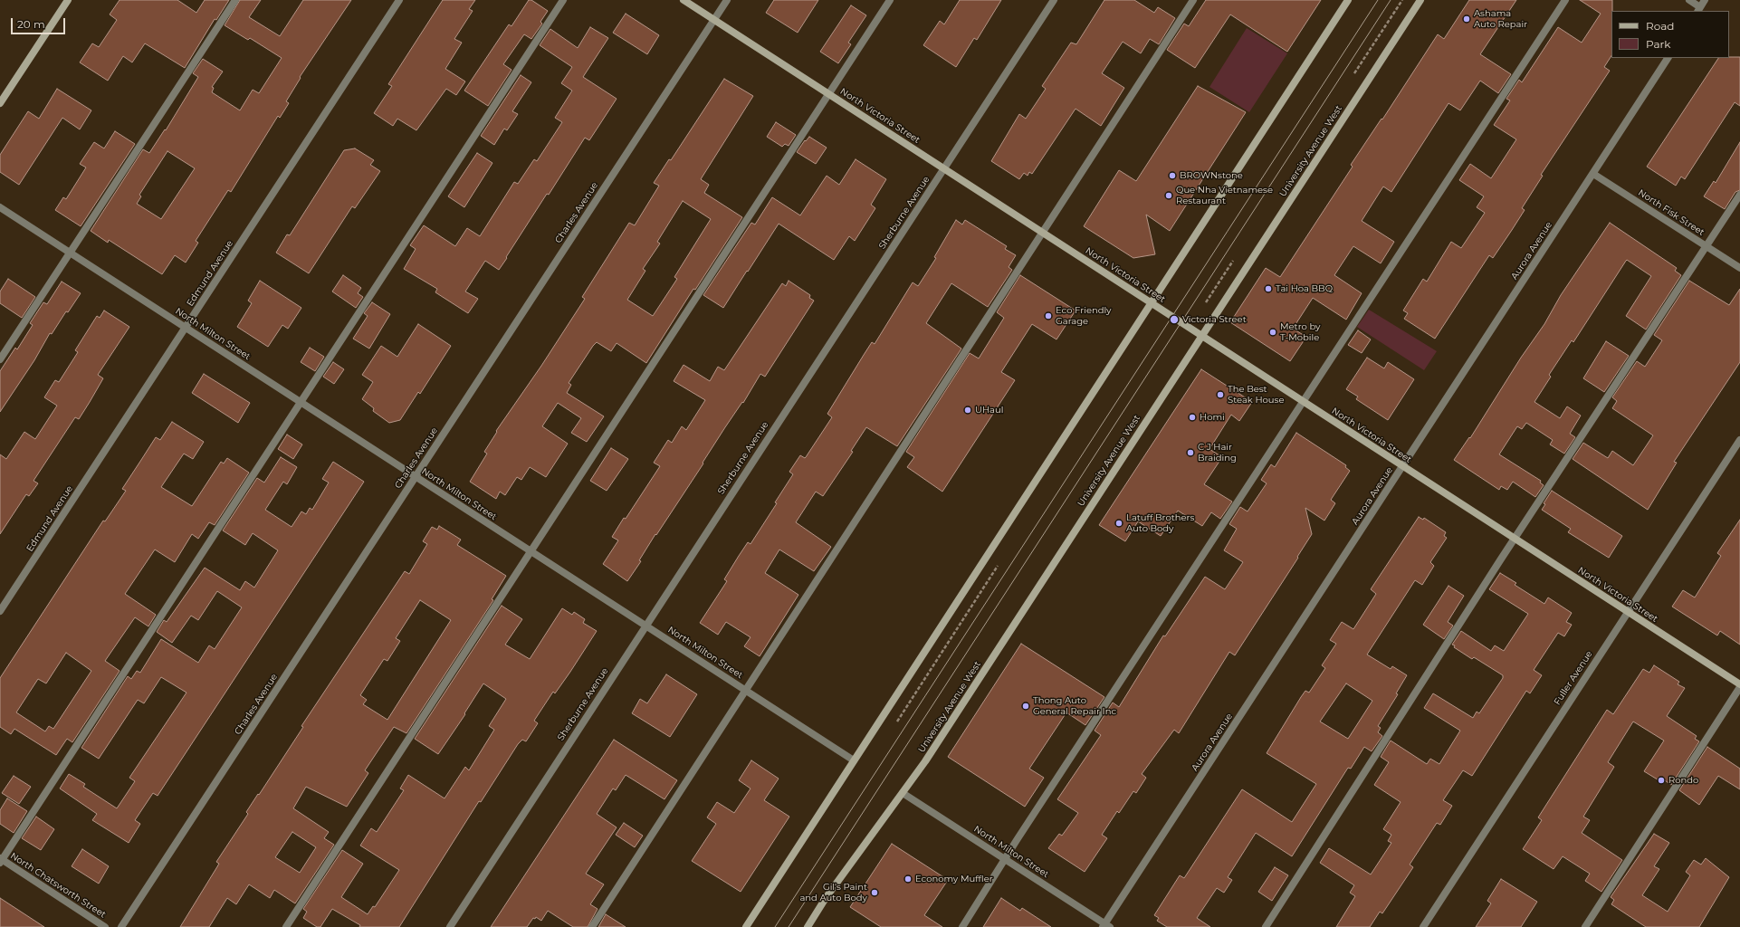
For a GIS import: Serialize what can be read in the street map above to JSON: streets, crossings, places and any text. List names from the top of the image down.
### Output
{
  "streets": {
    "main road": ["North Victoria Street", "University Avenue West"],
    "street": [
      "Charles Avenue",
      "Sherburne Avenue",
      "North Fisk Street",
      "Aurora Avenue",
      "Edmund Avenue",
      "North Milton Street",
      "Fuller Avenue",
      "North Chatsworth Street"
    ]
  },
  "crossings": [
    ["North Victoria Street", "University Avenue West"],
    ["North Victoria Street", "Charles Avenue"],
    ["North Victoria Street", "Sherburne Avenue"],
    ["North Victoria Street", "Aurora Avenue"],
    ["North Victoria Street", "Fuller Avenue"],
    ["University Avenue West", "North Milton Street"],
    ["Charles Avenue", "North Milton Street"],
    ["Sherburne Avenue", "North Milton Street"],
    ["North Fisk Street", "Aurora Avenue"],
    ["Aurora Avenue", "North Milton Street"],
    ["Edmund Avenue", "North Milton Street"]
  ],
  "places": [
    "Ashama Auto Repair",
    "BROWNstone",
    "Que Nha Vietnamese Restaurant",
    "Tai Hoa BBQ",
    "Eco Friendly Garage",
    "Victoria Street",
    "Metro by T-Mobile",
    "The Best Steak House",
    "UHaul",
    "Homi",
    "C J Hair Braiding",
    "Latuff Brothers Auto Body",
    "Thong Auto General Repair Inc",
    "Rondo",
    "Economy Muffler",
    "Gil's Paint and Auto Body"
  ],
  "legend": ["Road", "Park"],
  "scale_bar": "20 m"
}
